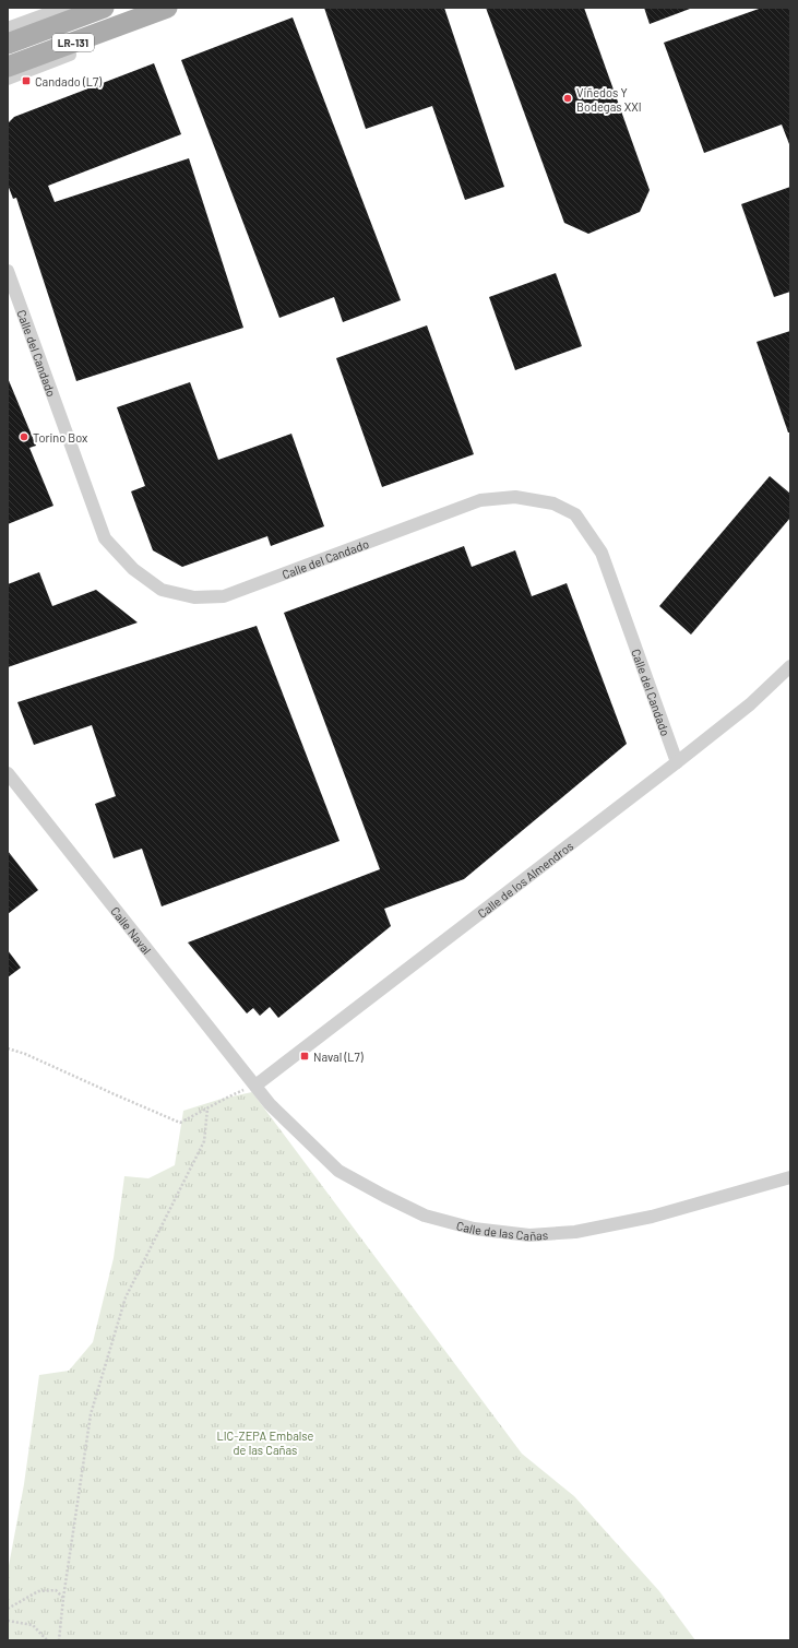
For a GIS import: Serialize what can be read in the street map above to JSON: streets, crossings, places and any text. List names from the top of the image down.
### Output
{
  "streets": {
    "main road": ["LR-131"],
    "street": [
      "Calle del Candado",
      "Calle de los Almendros",
      "Calle Naval",
      "Calle de las Cañas"
    ]
  },
  "crossings": [
    ["Calle del Candado", "Calle de los Almendros"],
    ["Calle de los Almendros", "Calle Naval"],
    ["Calle de los Almendros", "Calle de las Cañas"],
    ["Calle Naval", "Calle de las Cañas"]
  ],
  "parks": ["LIC-ZEPA Embalse de las Cañas"],
  "places": {
    "transit": ["Candado (L7)", "Naval (L7)"],
    "other": ["Viñedos Y Bodegas XXI", "Torino Box"]
  }
}
